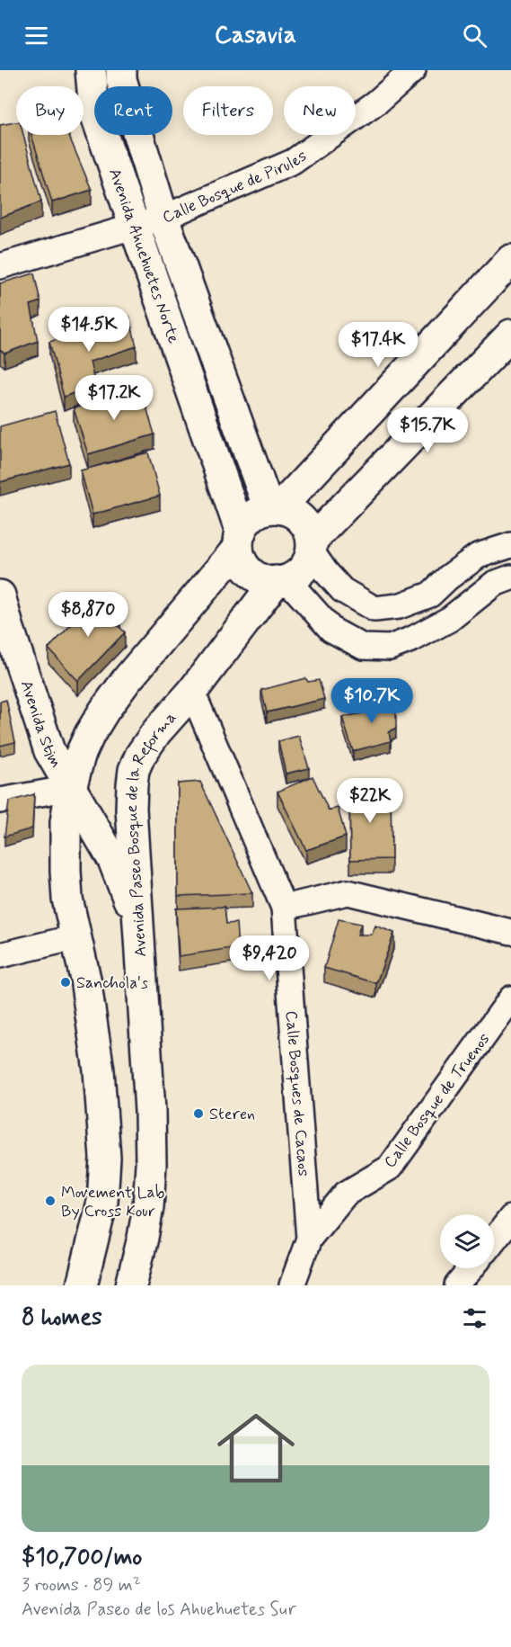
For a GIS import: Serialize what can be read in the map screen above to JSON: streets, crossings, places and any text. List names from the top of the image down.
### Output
{
  "streets": {
    "main road": ["Avenida Ahuehuetes Norte", "Avenida Stim", "Avenida Paseo Bosque de la Reforma"],
    "street": ["Calle Bosque de Pirules", "Calle Bosques de Cacaos", "Calle Bosque de Truenos"]
  },
  "crossings": [
    ["Calle Bosque de Pirules", "Avenida Ahuehuetes Norte"],
    ["Avenida Ahuehuetes Norte", "Avenida Paseo Bosque de la Reforma"],
    ["Avenida Stim", "Avenida Paseo Bosque de la Reforma"],
    ["Avenida Paseo Bosque de la Reforma", "Calle Bosques de Cacaos"],
    ["Calle Bosques de Cacaos", "Calle Bosque de Truenos"]
  ],
  "places": ["Sanchola's", "Steren", "Movement Lab By Cross Kour"],
  "page": {
    "header": "Casavia",
    "chip": [
      "Buy",
      "Rent",
      "Filters",
      "New"
    ],
    "price": [
      "$14.5K",
      "$17.4K",
      "$17.2K",
      "$15.7K",
      "$8,870",
      "$10.7K",
      "$22K",
      "$9,420"
    ],
    "heading": "8 homes",
    "list": [
      {
        "name": "$10,700/mo",
        "note": "3 rooms · 89 m² · Avenida Paseo de los Ahuehuetes Sur"
      }
    ]
  }
}
